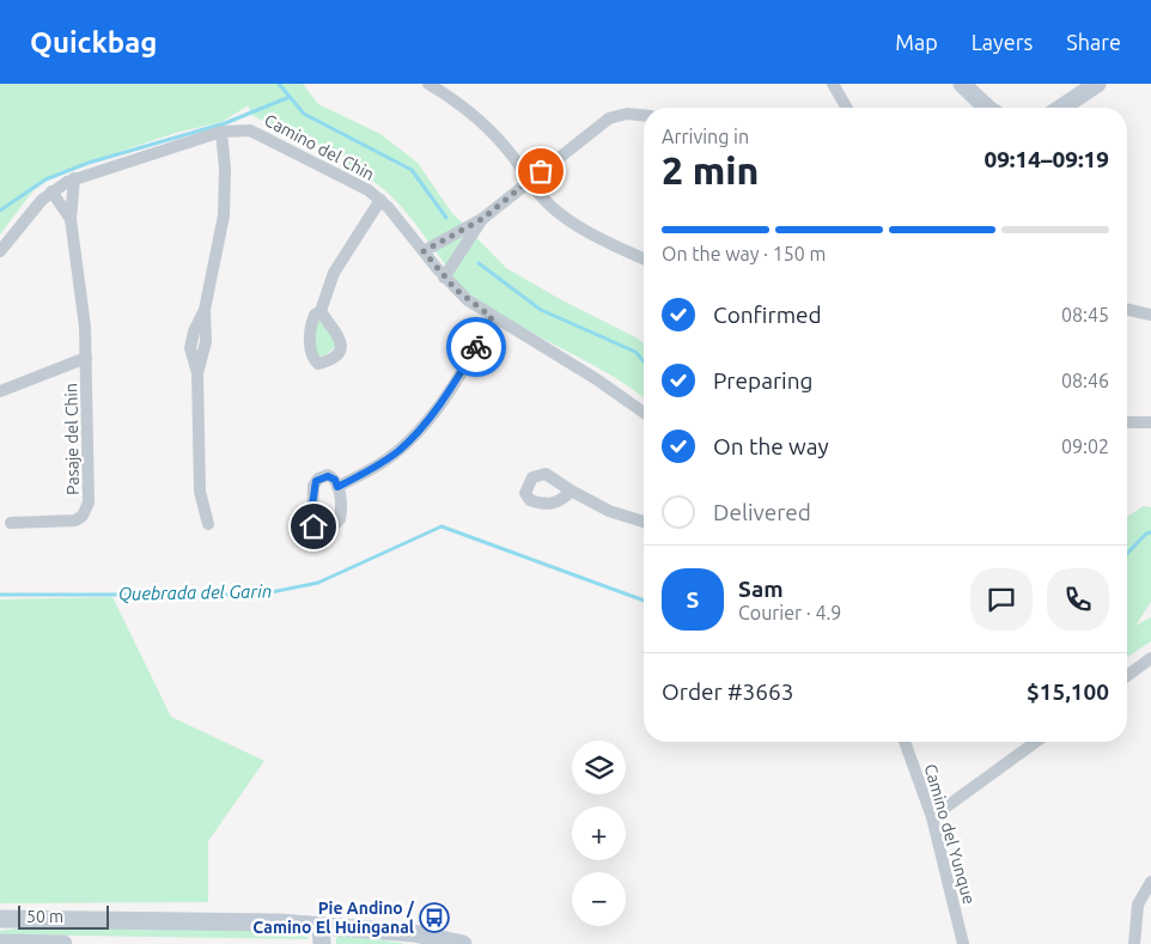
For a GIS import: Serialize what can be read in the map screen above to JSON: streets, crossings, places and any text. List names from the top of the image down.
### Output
{
  "streets": {
    "street": ["Camino del Chin", "Pasaje del Chin", "Camino del Yunque"]
  },
  "crossings": [
    ["Camino del Chin", "Pasaje del Chin"]
  ],
  "water": ["Quebrada del Garin"],
  "places": {
    "bus stop": ["Pie Andino / Camino El Huinganal"]
  },
  "scale_bar": "50 m",
  "page": {
    "header": "Quickbag",
    "nav": ["Map", "Layers", "Share"],
    "heading": ["2 min", "Arriving in", "09:14–09:19"],
    "panel": [
      "Sam",
      "Courier · 4.9",
      "Order #3663",
      "$15,100"
    ],
    "bar": "On the way · 150 m",
    "list": [
      ["Confirmed", "08:45"],
      ["Preparing", "08:46"],
      ["On the way", "09:02"],
      "Delivered"
    ],
    "round": "S",
    "map_buttons": ["+", "−"],
    "scale": "50 m"
  }
}
